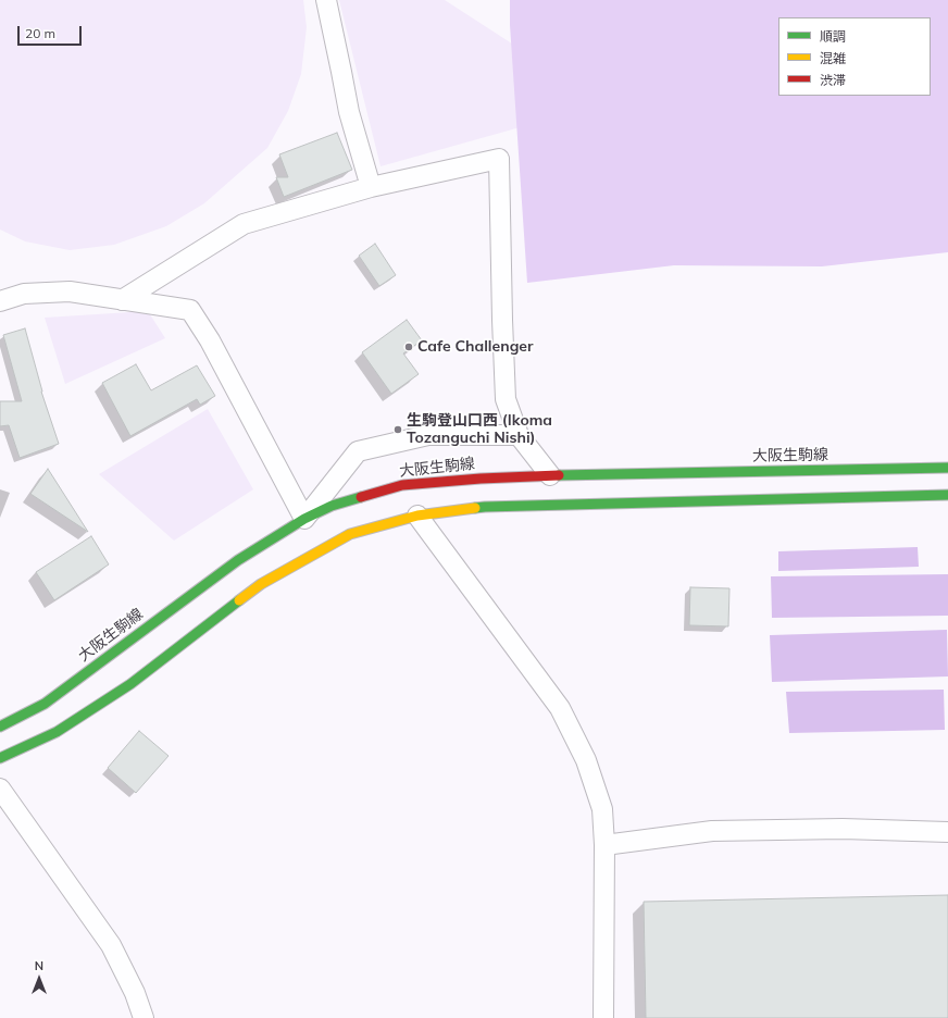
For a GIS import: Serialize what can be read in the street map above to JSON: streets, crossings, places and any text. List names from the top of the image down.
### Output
{
  "streets": {
    "main road": ["大阪生駒線"]
  },
  "places": ["Cafe Challenger", "生駒登山口西 (Ikoma Tozanguchi Nishi)"],
  "legend": ["順調", "混雑", "渋滞"],
  "scale_bar": "20 m",
  "north": "top"
}
